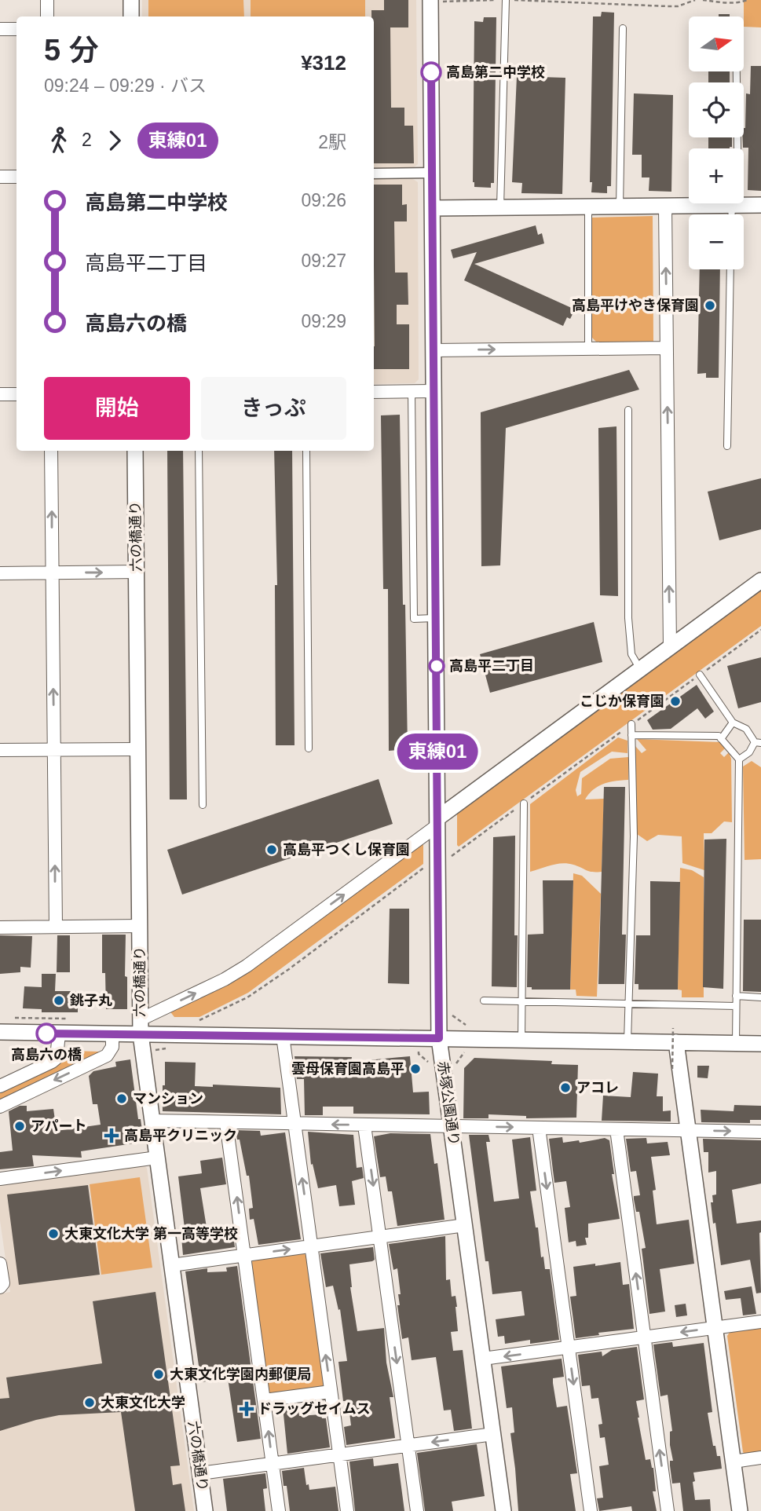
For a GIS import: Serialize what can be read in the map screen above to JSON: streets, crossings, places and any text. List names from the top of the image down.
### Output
{
  "streets": {
    "street": ["六の橋通り", "赤塚公園通り"]
  },
  "places": {
    "other": [
      "高島第二中学校",
      "高島平けやき保育園",
      "高島平二丁目",
      "こじか保育園",
      "高島平つくし保育園",
      "銚子丸",
      "高島六の橋",
      "雲母保育園高島平",
      "アコレ",
      "マンション",
      "アパート",
      "大東文化大学 第一高等学校",
      "大東文化学園内郵便局",
      "大東文化大学"
    ],
    "health": ["高島平クリニック", "ドラッグセイムス"]
  },
  "lines": ["bus line 東練01"],
  "north": "right",
  "page": {
    "on_map": "東練01",
    "map_buttons": ["+", "−"],
    "heading": ["5 分", "09:24 – 09:29 · バス", "¥312"],
    "legs": ["2", "東練01", "2駅"],
    "list": [
      {
        "name": "高島第二中学校",
        "value": "09:26"
      },
      {
        "name": "高島平二丁目",
        "value": "09:27"
      },
      {
        "name": "高島六の橋",
        "value": "09:29"
      }
    ],
    "buttons": ["開始", "きっぷ"]
  }
}
